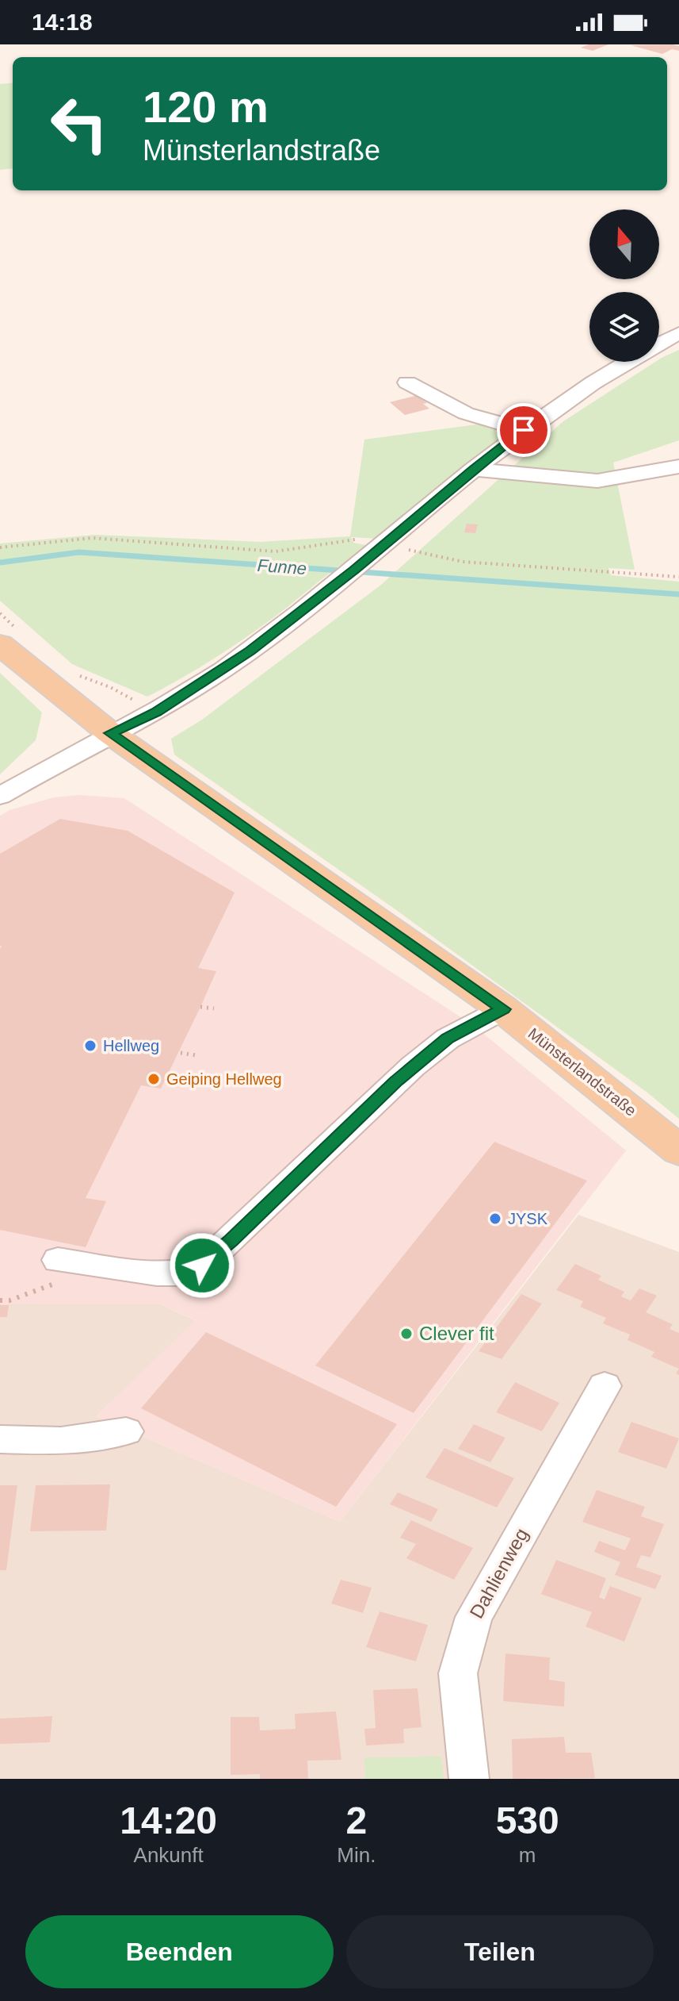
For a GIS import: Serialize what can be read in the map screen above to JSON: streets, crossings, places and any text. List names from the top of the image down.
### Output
{
  "streets": {
    "main road": ["Münsterlandstraße"],
    "street": ["Dahlienweg"]
  },
  "water": ["Funne"],
  "places": [
    "Hellweg",
    "Geiping Hellweg",
    "JYSK",
    "Clever fit"
  ],
  "north": "top",
  "page": {
    "status": "14:18",
    "turn": ["120 m", "Münsterlandstraße"],
    "eta": [
      "14:20",
      "Ankunft",
      "2",
      "Min.",
      "530",
      "m"
    ],
    "buttons": ["Beenden", "Teilen"]
  }
}
